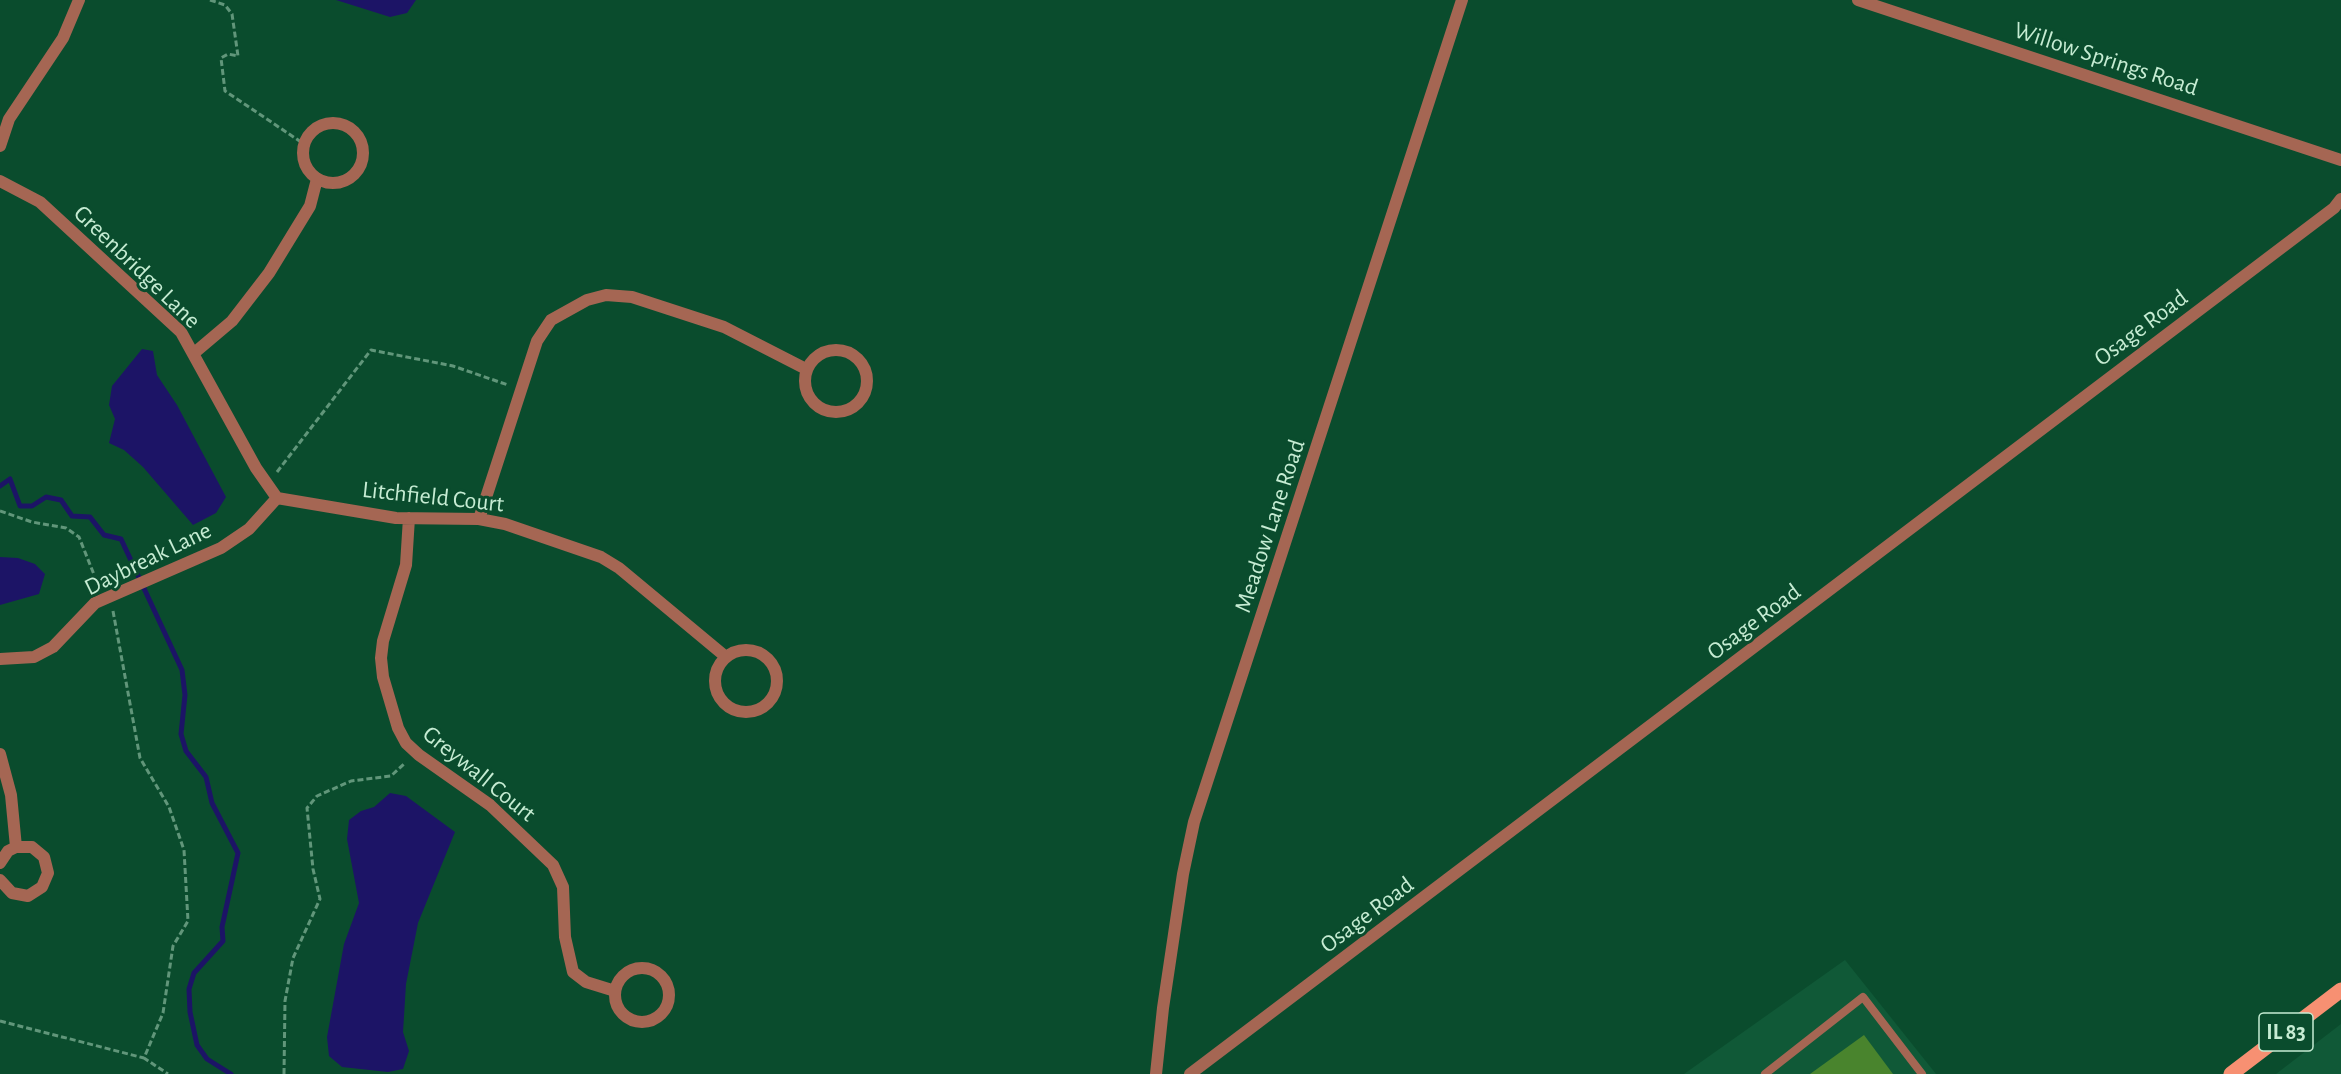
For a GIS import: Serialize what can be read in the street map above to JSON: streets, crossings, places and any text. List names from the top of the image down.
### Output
{
  "streets": {
    "main road": ["IL 83"],
    "street": [
      "Willow Springs Road",
      "Greenbridge Lane",
      "Osage Road",
      "Litchfield Court",
      "Meadow Lane Road",
      "Daybreak Lane",
      "Greywall Court"
    ]
  },
  "crossings": [
    ["Greenbridge Lane", "Litchfield Court"],
    ["Greenbridge Lane", "Daybreak Lane"],
    ["Litchfield Court", "Daybreak Lane"],
    ["Litchfield Court", "Greywall Court"]
  ]
}
